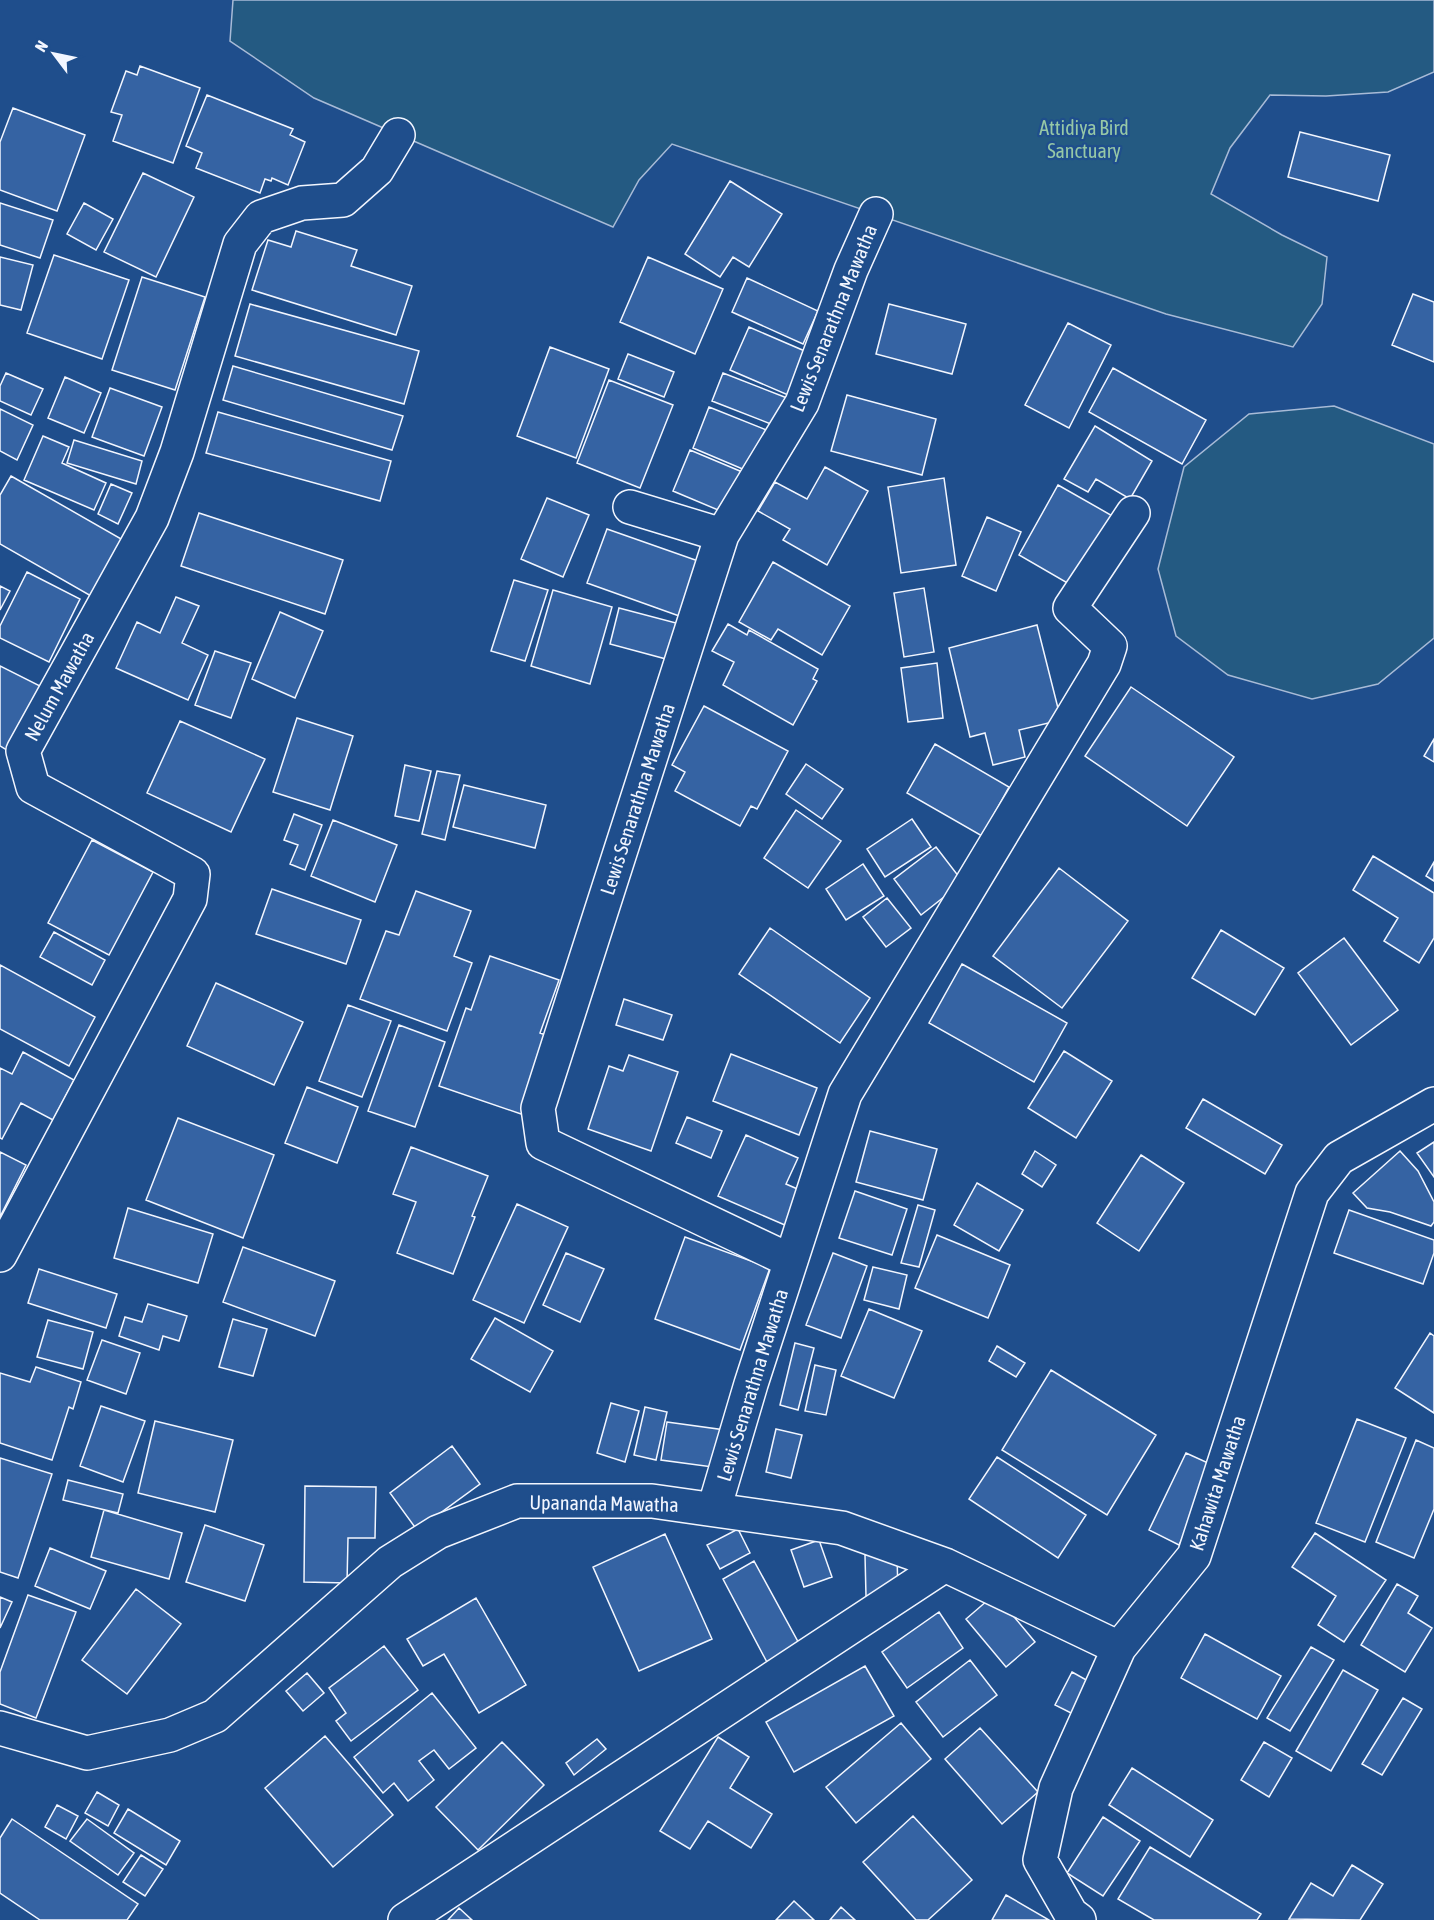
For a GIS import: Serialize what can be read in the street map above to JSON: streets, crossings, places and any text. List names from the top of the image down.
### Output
{
  "streets": {
    "street": [
      "Lewis Senarathna Mawatha",
      "Nelum Mawatha",
      "Kahawita Mawatha",
      "Upananda Mawatha"
    ]
  },
  "crossings": [
    ["Lewis Senarathna Mawatha", "Upananda Mawatha"],
    ["Kahawita Mawatha", "Upananda Mawatha"]
  ],
  "parks": ["Attidiya Bird Sanctuary"],
  "north": "top left"
}
